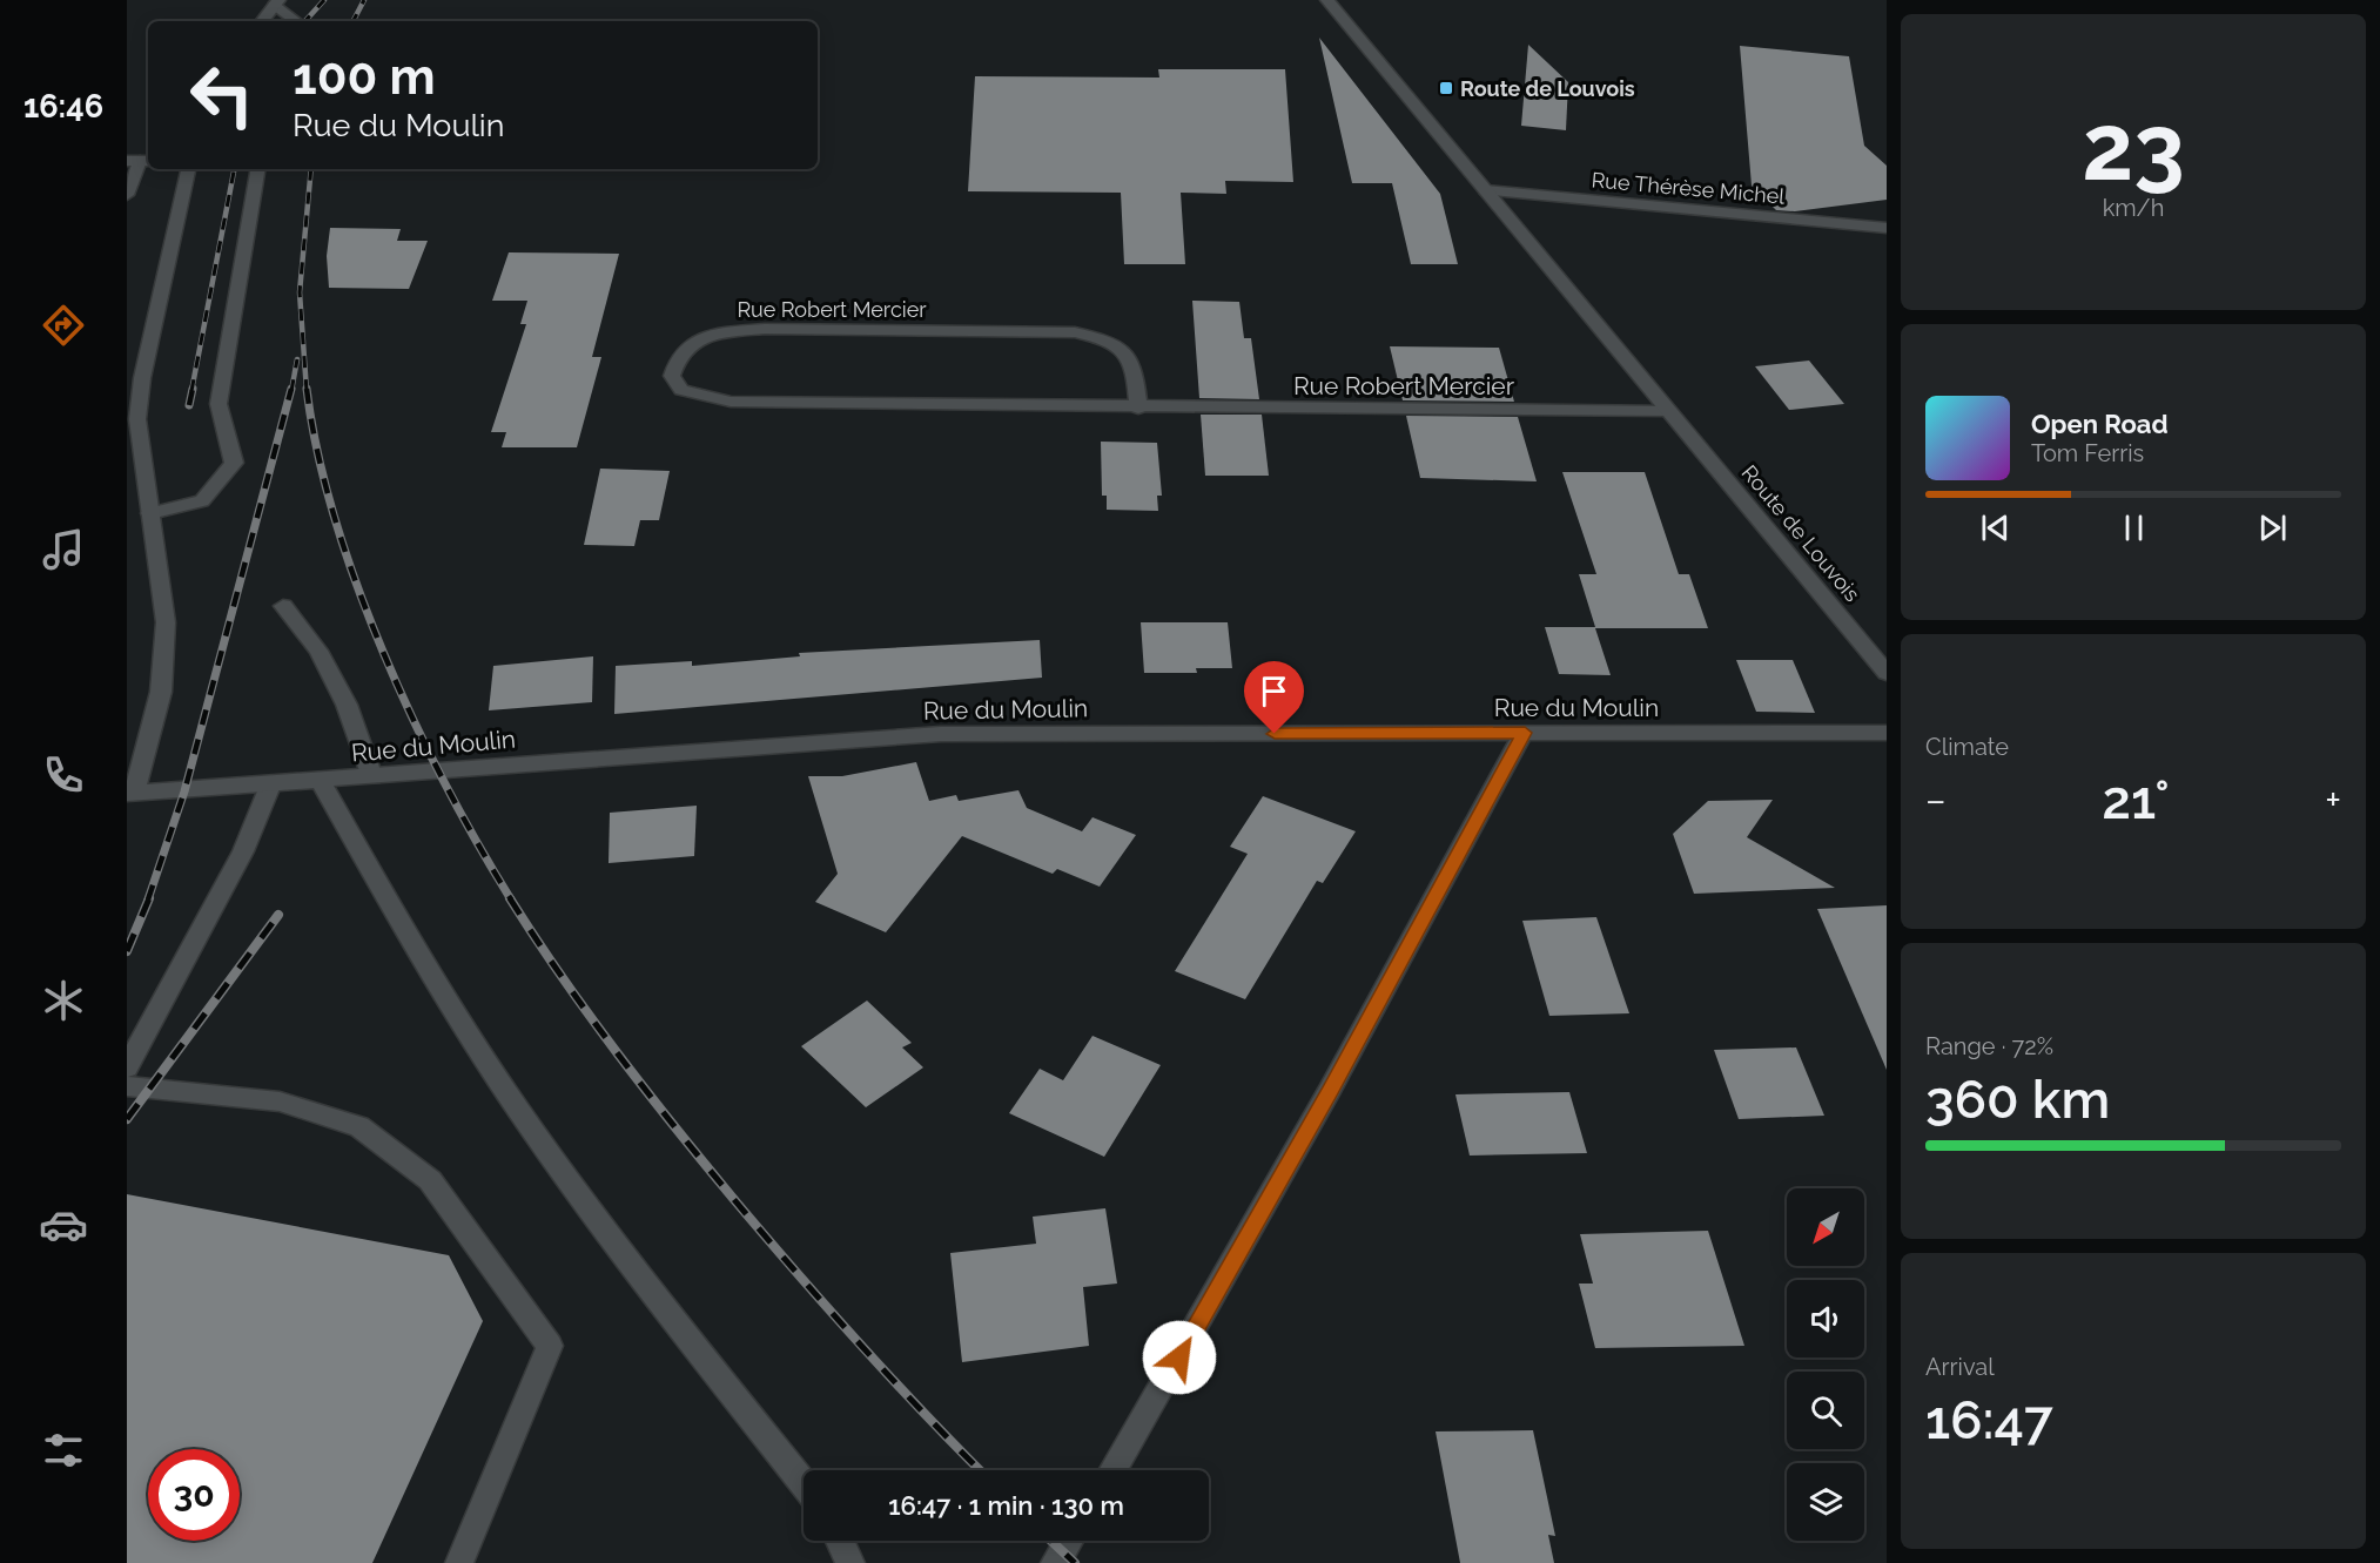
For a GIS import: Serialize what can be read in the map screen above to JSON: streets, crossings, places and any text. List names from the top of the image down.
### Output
{
  "streets": {
    "street": [
      "Rue Thérèse Michel",
      "Rue Robert Mercier",
      "Route de Louvois",
      "Rue du Moulin"
    ]
  },
  "crossings": [
    ["Rue Thérèse Michel", "Route de Louvois"],
    ["Rue Robert Mercier", "Route de Louvois"]
  ],
  "places": {
    "transit": ["Route de Louvois"]
  },
  "north": "bottom left",
  "page": {
    "tabs": "16:46",
    "tile": [
      ["23", "km/h"],
      "Climate",
      ["Range · 72%", "360 km"],
      ["Arrival", "16:47"]
    ],
    "turn": ["100 m", "Rue du Moulin"],
    "song": ["Open Road", "Tom Ferris"],
    "heat": ["−", "21°", "+"],
    "limit": "30",
    "trip": "16:47 · 1 min · 130 m"
  }
}
